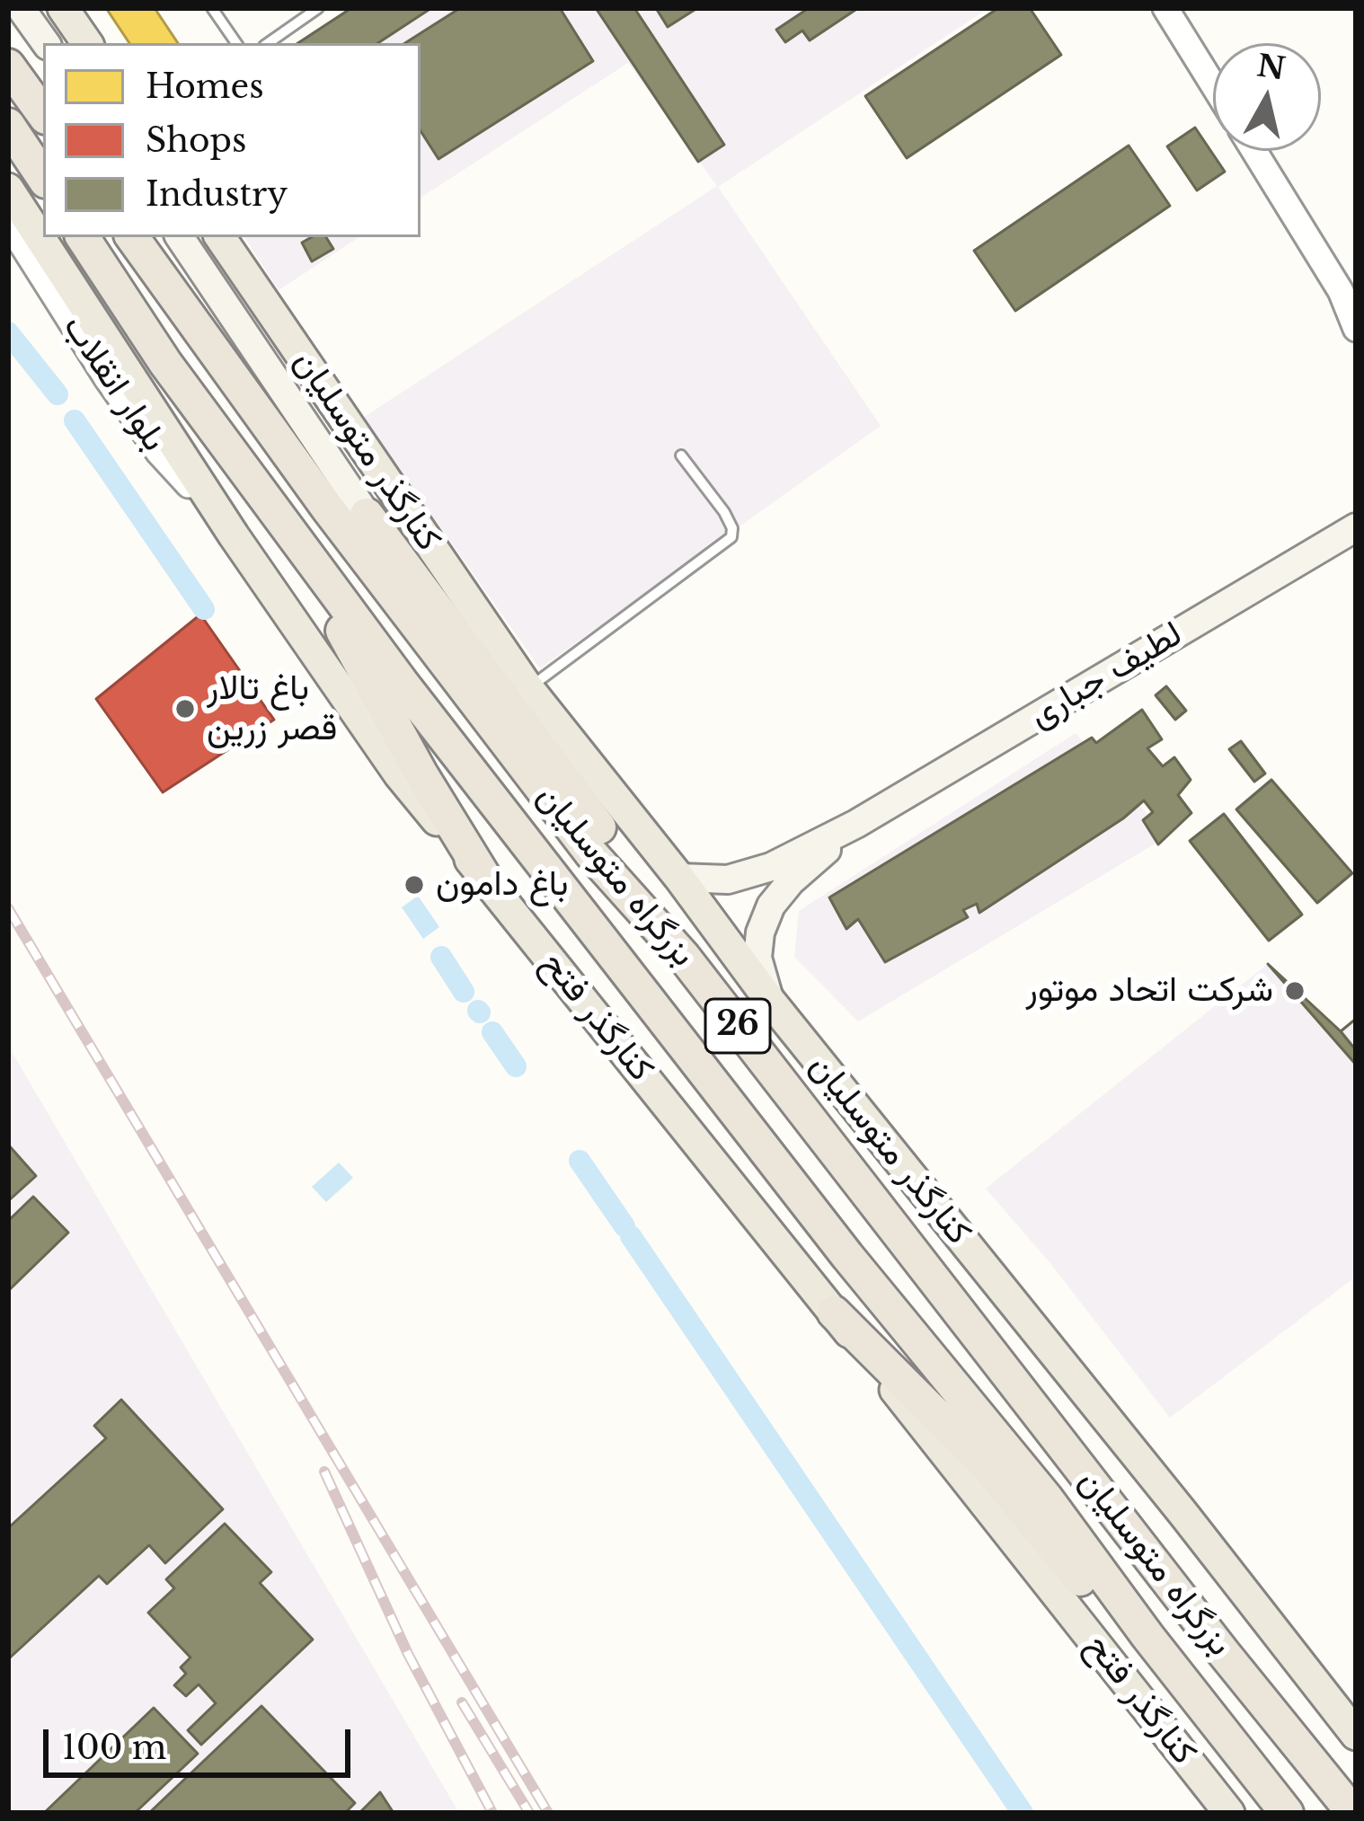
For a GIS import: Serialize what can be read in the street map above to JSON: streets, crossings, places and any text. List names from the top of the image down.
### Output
{
  "streets": {
    "highway": ["بزرگراه متوسلیان", "26"],
    "main road": ["کنارگذر متوسلیان", "لطیف جباری", "کنارگذر فتح"],
    "street": ["بلوار انقلاب"]
  },
  "crossings": [
    ["بلوار انقلاب", "کنارگذر فتح"]
  ],
  "places": ["باغ تالار قصر زرین", "باغ دامون", "شرکت اتحاد موتور"],
  "legend": ["Homes", "Shops", "Industry"],
  "scale_bar": "100 m",
  "north": "top"
}
